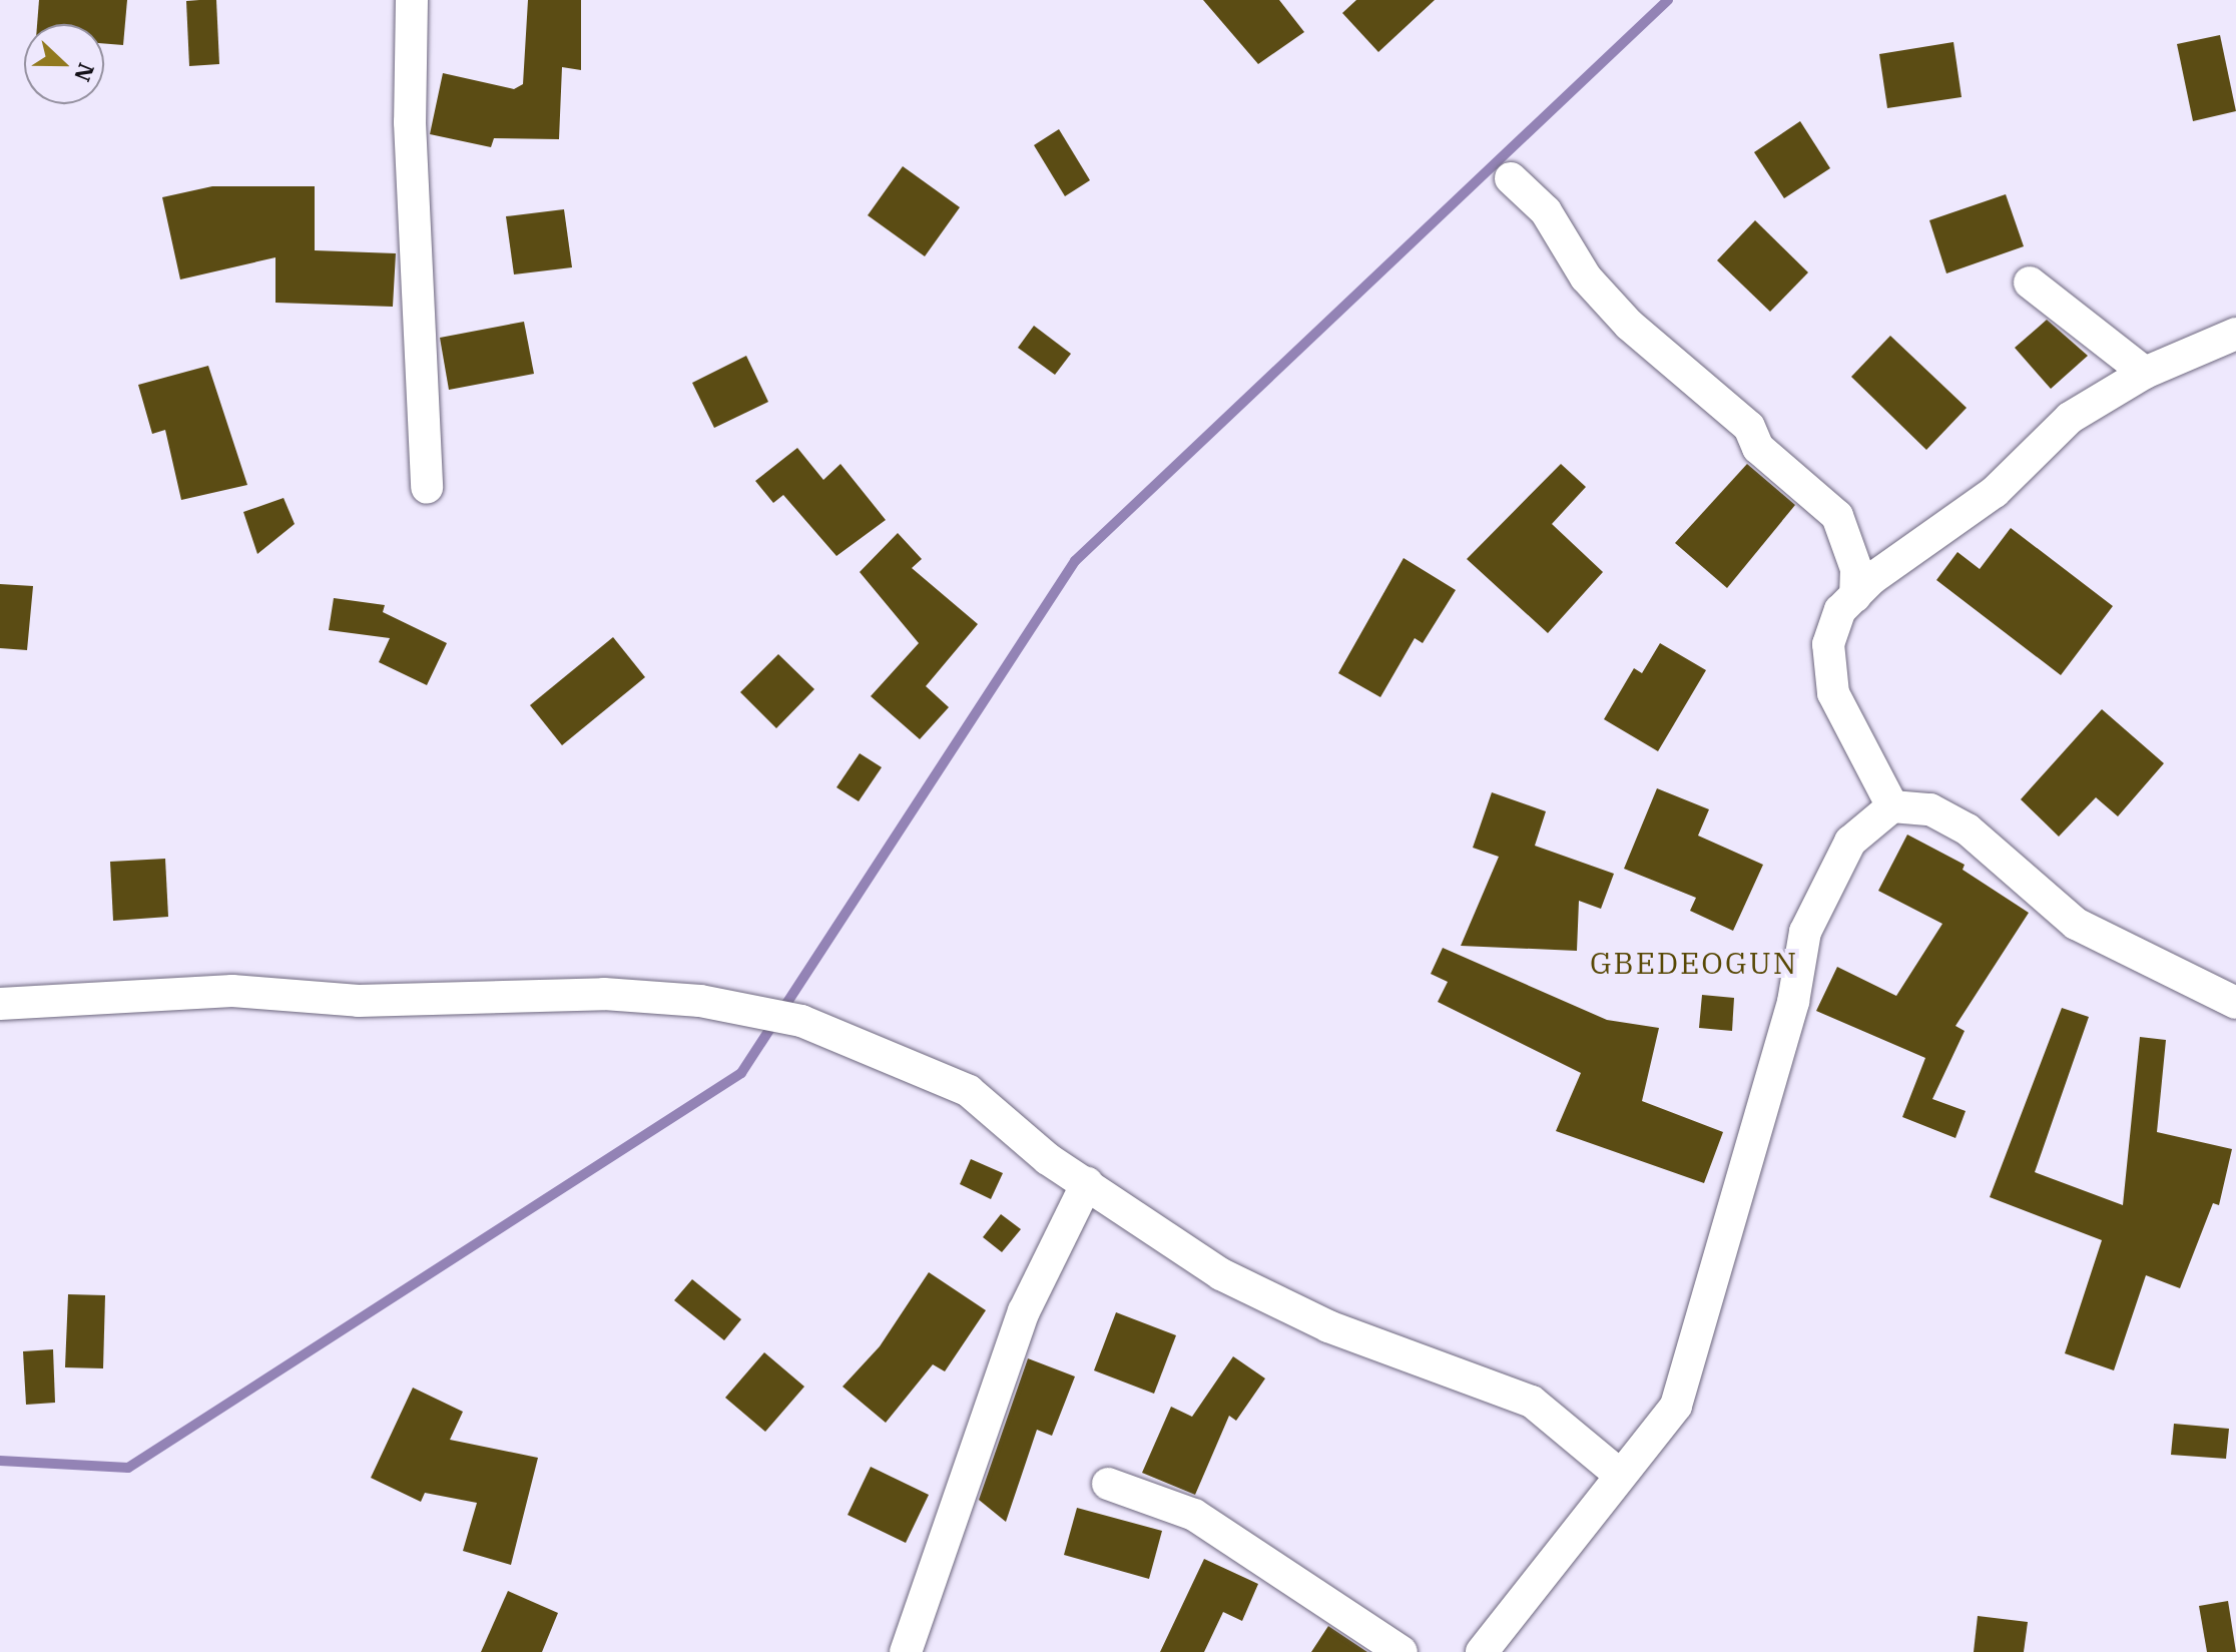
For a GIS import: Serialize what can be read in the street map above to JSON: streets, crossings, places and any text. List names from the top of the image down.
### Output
{
  "districts": ["GBEDEOGUN"],
  "north": "right"
}
